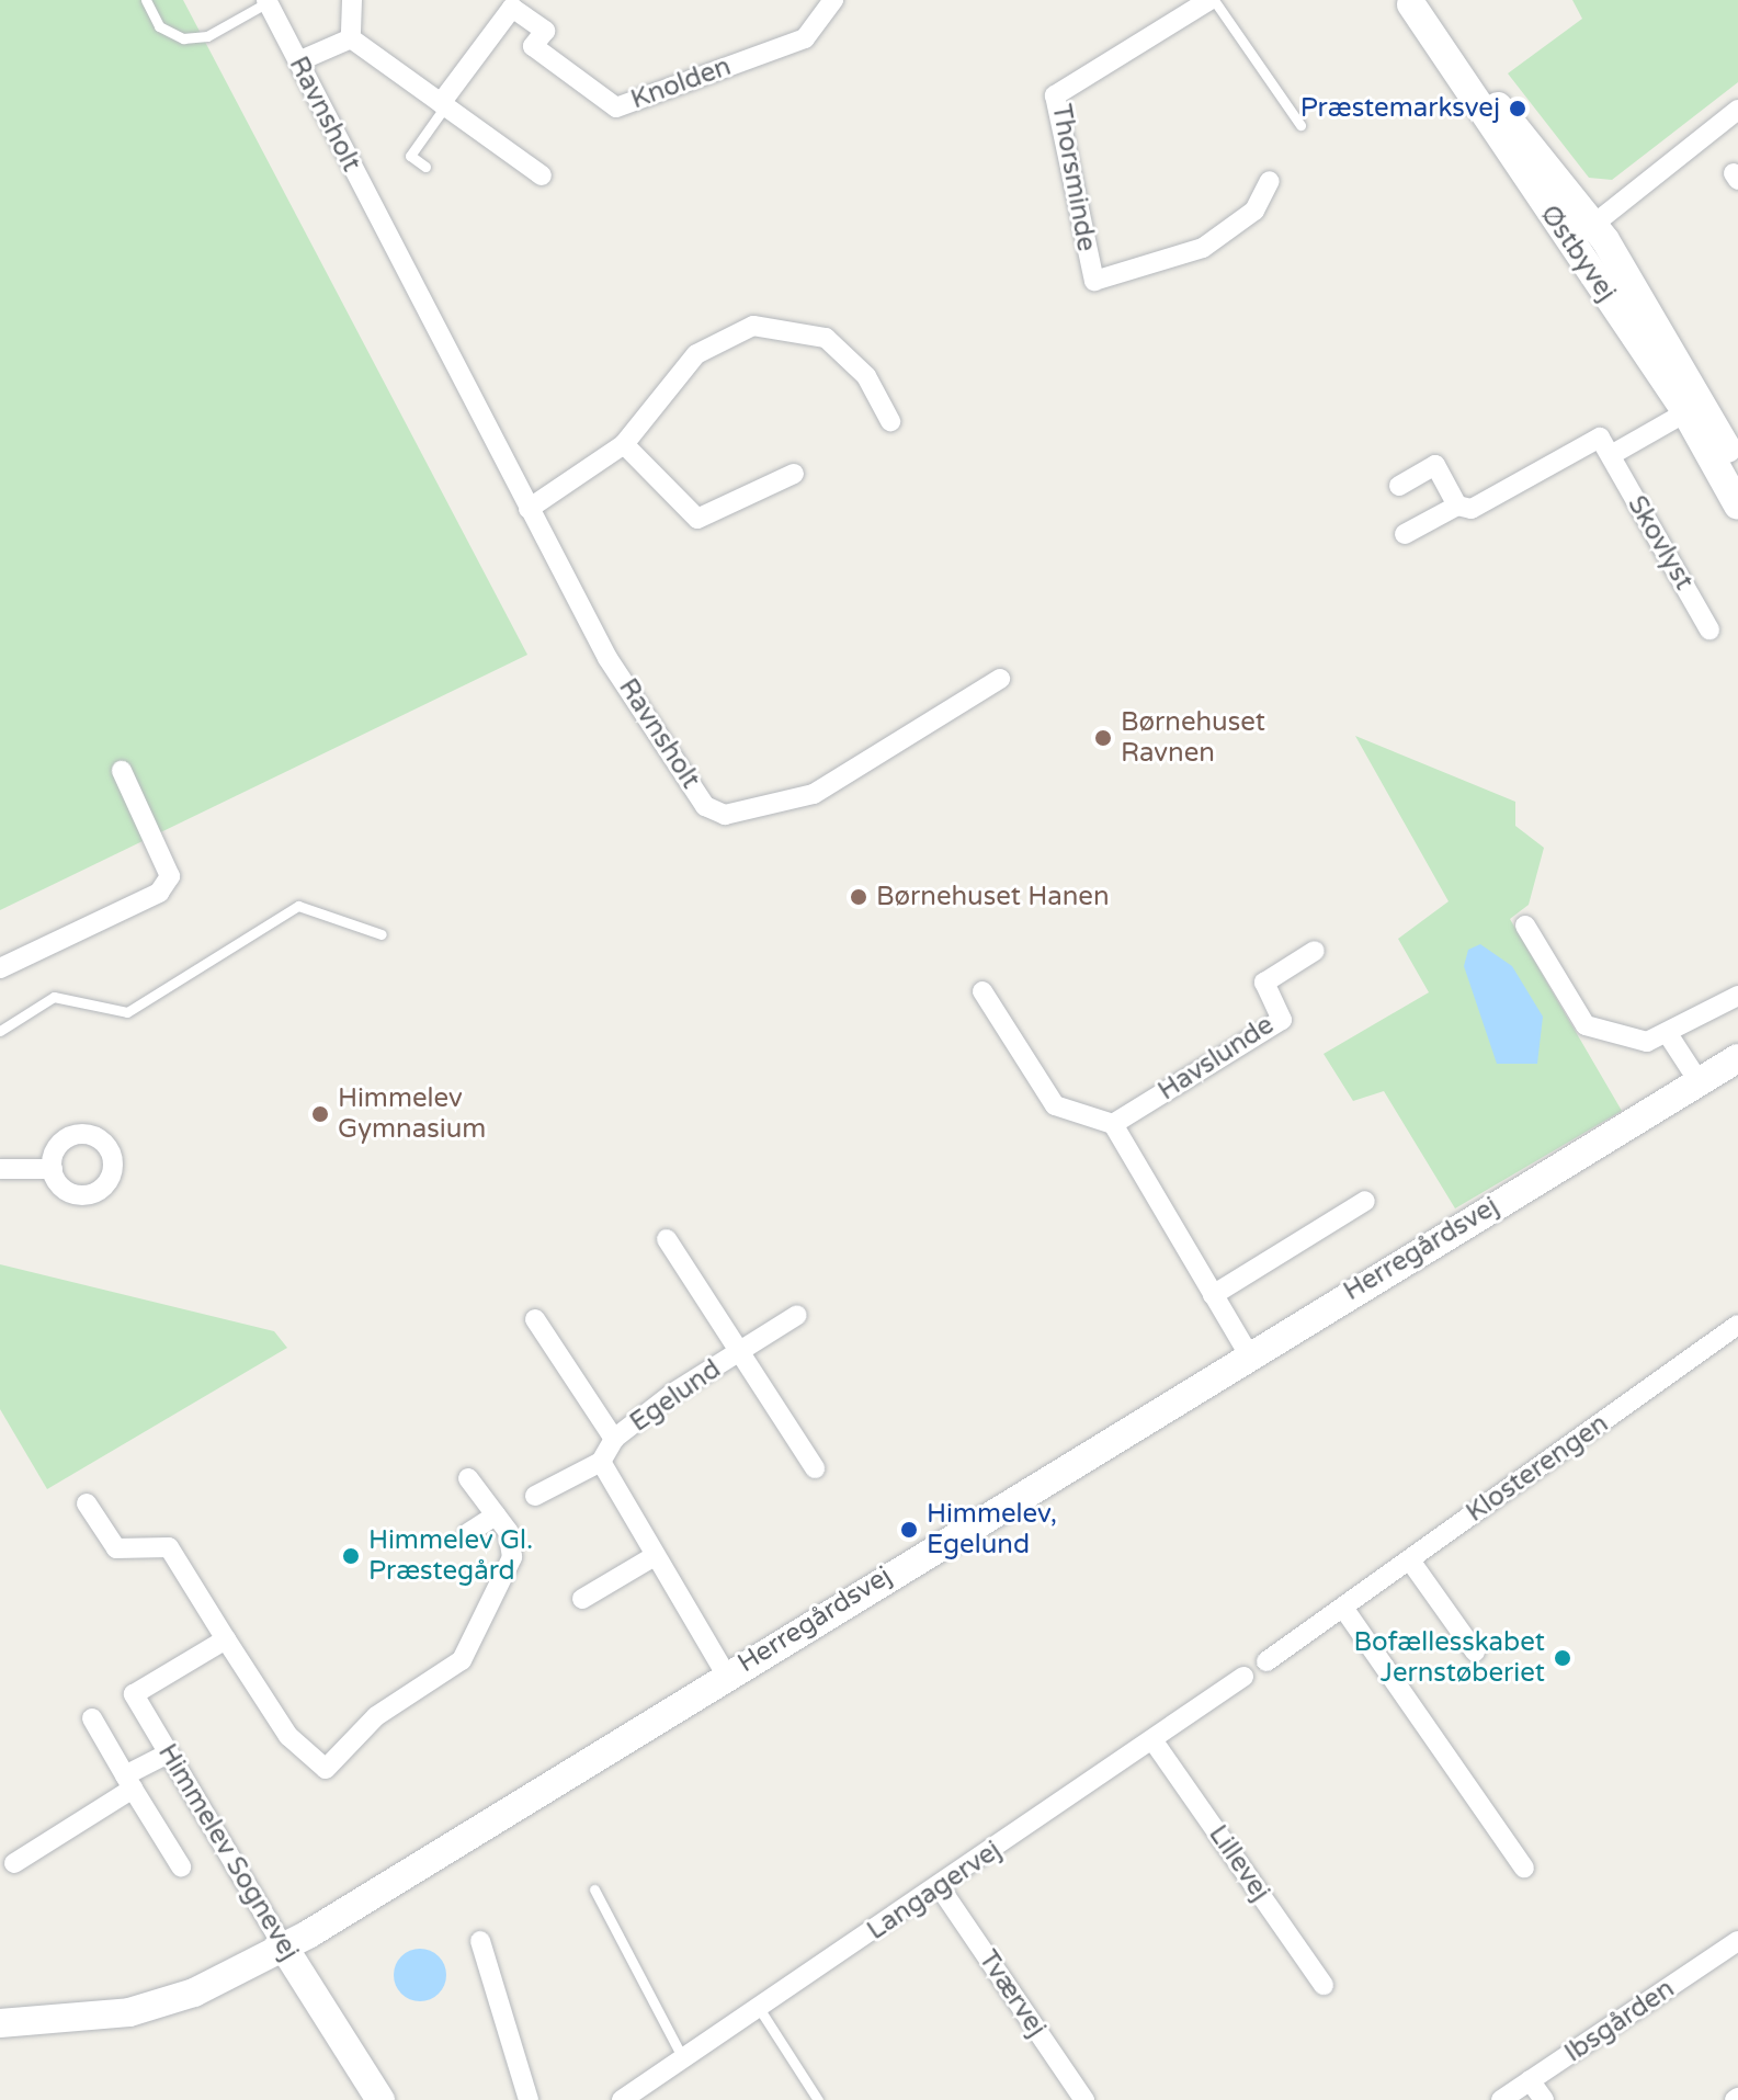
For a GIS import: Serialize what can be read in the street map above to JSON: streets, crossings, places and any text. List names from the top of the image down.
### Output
{
  "streets": {
    "street": [
      "Knolden",
      "Ravnsholt",
      "Thorsminde",
      "Østbyvej",
      "Skovlyst",
      "Havslunde",
      "Herregårdsvej",
      "Egelund",
      "Klosterengen",
      "Himmelev Sognevej",
      "Lillevej",
      "Langagervej",
      "Tværvej",
      "Ibsgården"
    ]
  },
  "crossings": [
    ["Herregårdsvej", "Himmelev Sognevej"],
    ["Lillevej", "Langagervej"],
    ["Langagervej", "Tværvej"]
  ],
  "places": [
    "Præstemarksvej",
    "Børnehuset Ravnen",
    "Børnehuset Hanen",
    "Himmelev Gymnasium",
    "Himmelev, Egelund",
    "Himmelev Gl. Præstegård",
    "Bofællesskabet Jernstøberiet"
  ]
}
